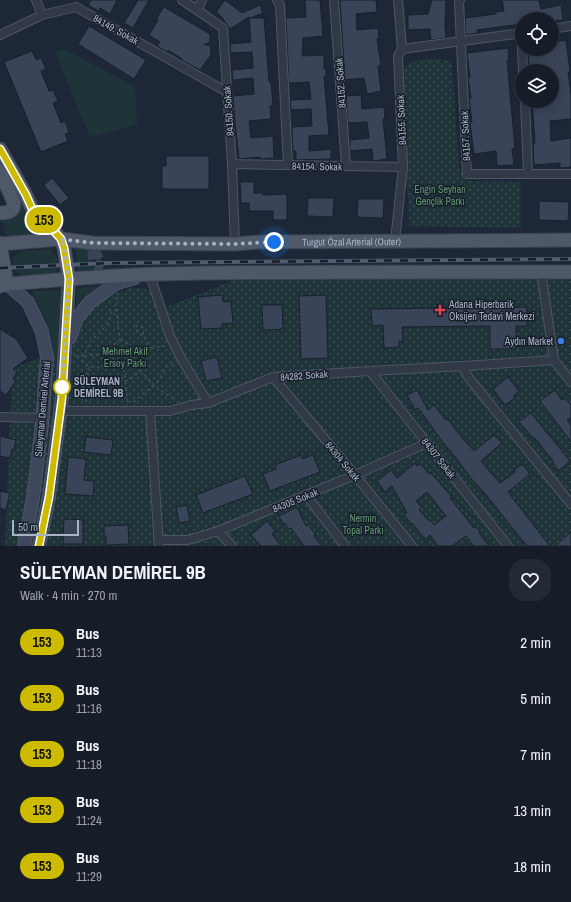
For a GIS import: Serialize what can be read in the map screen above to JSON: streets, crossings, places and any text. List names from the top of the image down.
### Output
{
  "streets": {
    "main road": ["Turgut Özal Arterial (Outer)", "Süleyman Demirel Arterial"],
    "street": [
      "84149. Sokak",
      "84152. Sokak",
      "84150. Sokak",
      "84155. Sokak",
      "84157. Sokak",
      "84154. Sokak",
      "84282 Sokak",
      "84307 Sokak",
      "84304 Sokak",
      "84305 Sokak"
    ]
  },
  "crossings": [
    ["84149. Sokak", "84150. Sokak"],
    ["84152. Sokak", "84154. Sokak"],
    ["84150. Sokak", "84154. Sokak"],
    ["84150. Sokak", "Turgut Özal Arterial (Outer)"],
    ["84155. Sokak", "84154. Sokak"],
    ["84155. Sokak", "Turgut Özal Arterial (Outer)"],
    ["84282 Sokak", "Süleyman Demirel Arterial"],
    ["84282 Sokak", "84307 Sokak"],
    ["84282 Sokak", "84304 Sokak"],
    ["84307 Sokak", "84305 Sokak"],
    ["84304 Sokak", "84305 Sokak"]
  ],
  "parks": ["Engin Seyhan Gençlik Parkı", "Mehmet Akif Ersoy Parkı", "Nermin Topal Parkı"],
  "places": {
    "health": ["Adana Hiperbarik Oksijen Tedavi Merkezi"],
    "other": ["Aydın Market", "SÜLEYMAN DEMİREL 9B"]
  },
  "lines": ["bus line 153"],
  "scale_bar": "50 m",
  "page": {
    "on_map": "153",
    "scale": "50 m",
    "heading": ["SÜLEYMAN DEMİREL 9B", "Walk · 4 min · 270 m"],
    "list": [
      {
        "mark": "153",
        "name": "Bus",
        "note": "11:13",
        "value": "2 min"
      },
      {
        "mark": "153",
        "name": "Bus",
        "note": "11:16",
        "value": "5 min"
      },
      {
        "mark": "153",
        "name": "Bus",
        "note": "11:18",
        "value": "7 min"
      },
      {
        "mark": "153",
        "name": "Bus",
        "note": "11:24",
        "value": "13 min"
      },
      {
        "mark": "153",
        "name": "Bus",
        "note": "11:29",
        "value": "18 min"
      }
    ]
  }
}
